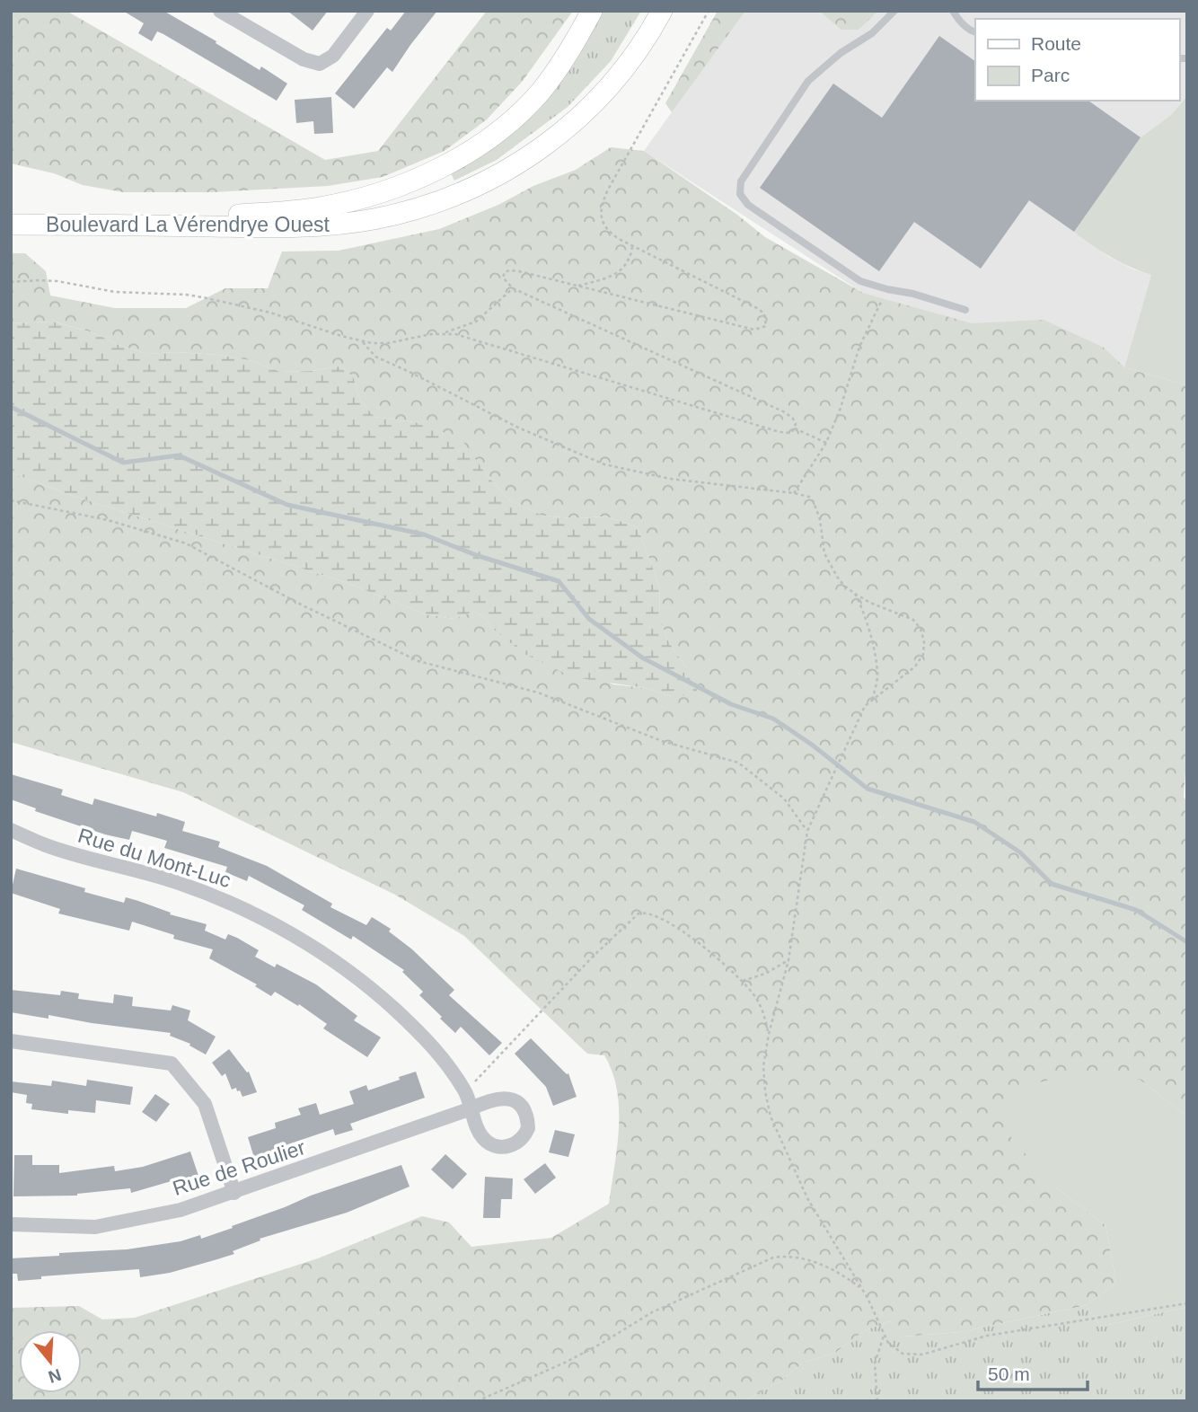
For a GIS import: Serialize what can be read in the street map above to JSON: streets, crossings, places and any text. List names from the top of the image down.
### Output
{
  "streets": {
    "main road": ["Boulevard La Vérendrye Ouest"],
    "street": ["Rue du Mont-Luc", "Rue de Roulier"]
  },
  "crossings": [
    ["Rue du Mont-Luc", "Rue de Roulier"]
  ],
  "legend": ["Route", "Parc"],
  "scale_bar": "50 m",
  "north": "bottom"
}
